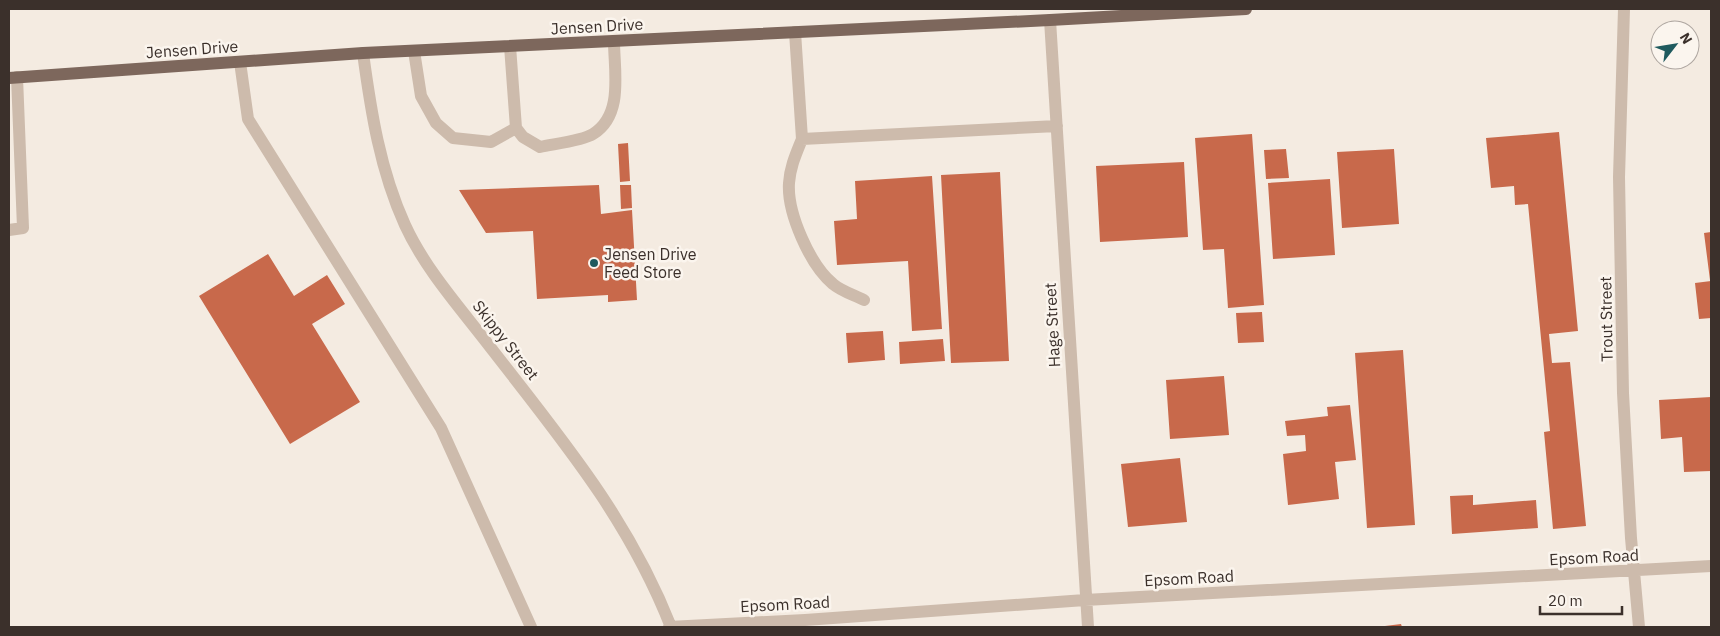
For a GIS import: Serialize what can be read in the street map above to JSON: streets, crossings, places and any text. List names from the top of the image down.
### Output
{
  "streets": {
    "main road": ["Jensen Drive"],
    "street": [
      "Trout Street",
      "Hage Street",
      "Skippy Street",
      "Epsom Road"
    ]
  },
  "crossings": [
    ["Jensen Drive", "Hage Street"],
    ["Jensen Drive", "Skippy Street"],
    ["Trout Street", "Epsom Road"],
    ["Hage Street", "Epsom Road"],
    ["Skippy Street", "Epsom Road"]
  ],
  "places": ["Jensen Drive Feed Store"],
  "scale_bar": "20 m",
  "north": "top right"
}
